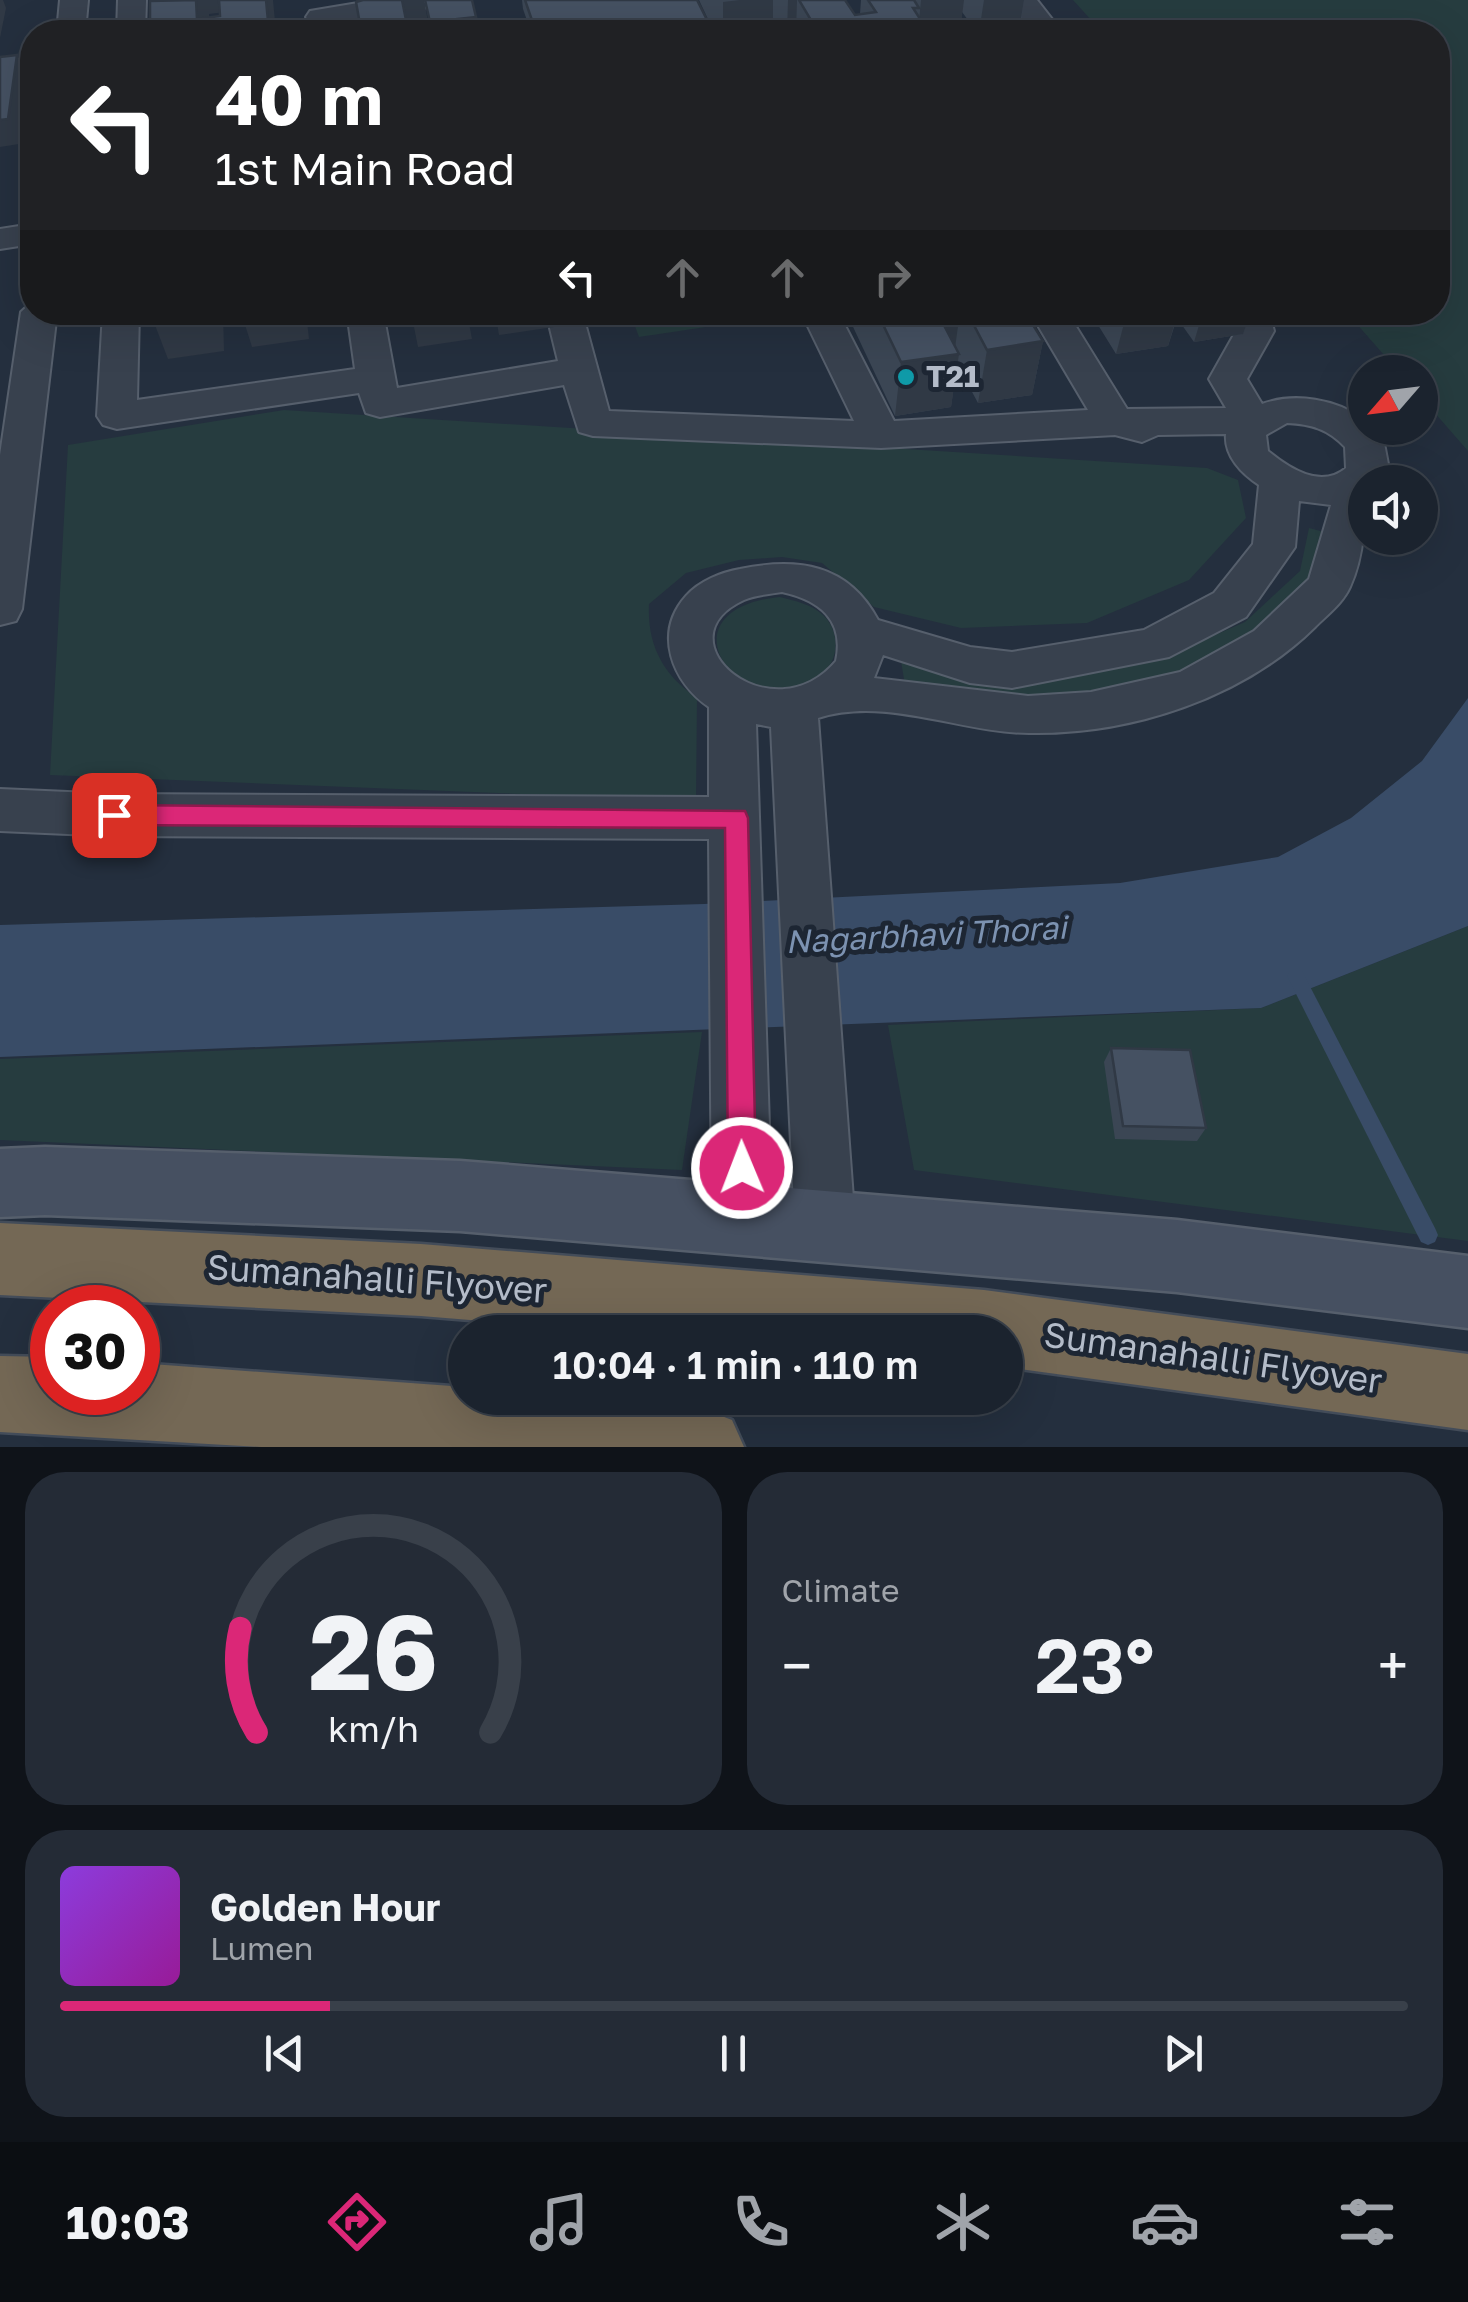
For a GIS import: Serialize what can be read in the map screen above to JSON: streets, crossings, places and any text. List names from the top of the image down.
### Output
{
  "streets": {
    "highway": ["Sumanahalli Flyover"]
  },
  "water": ["Nagarbhavi Thorai"],
  "places": ["T21"],
  "north": "bottom left",
  "page": {
    "turn": ["40 m", "1st Main Road"],
    "limit": "30",
    "trip": "10:04 · 1 min · 110 m",
    "tile": "Climate",
    "heat": ["−", "23°", "+"],
    "song": ["Golden Hour", "Lumen"],
    "tabs": "10:03",
    "gauge": ["26", "km/h"]
  }
}
